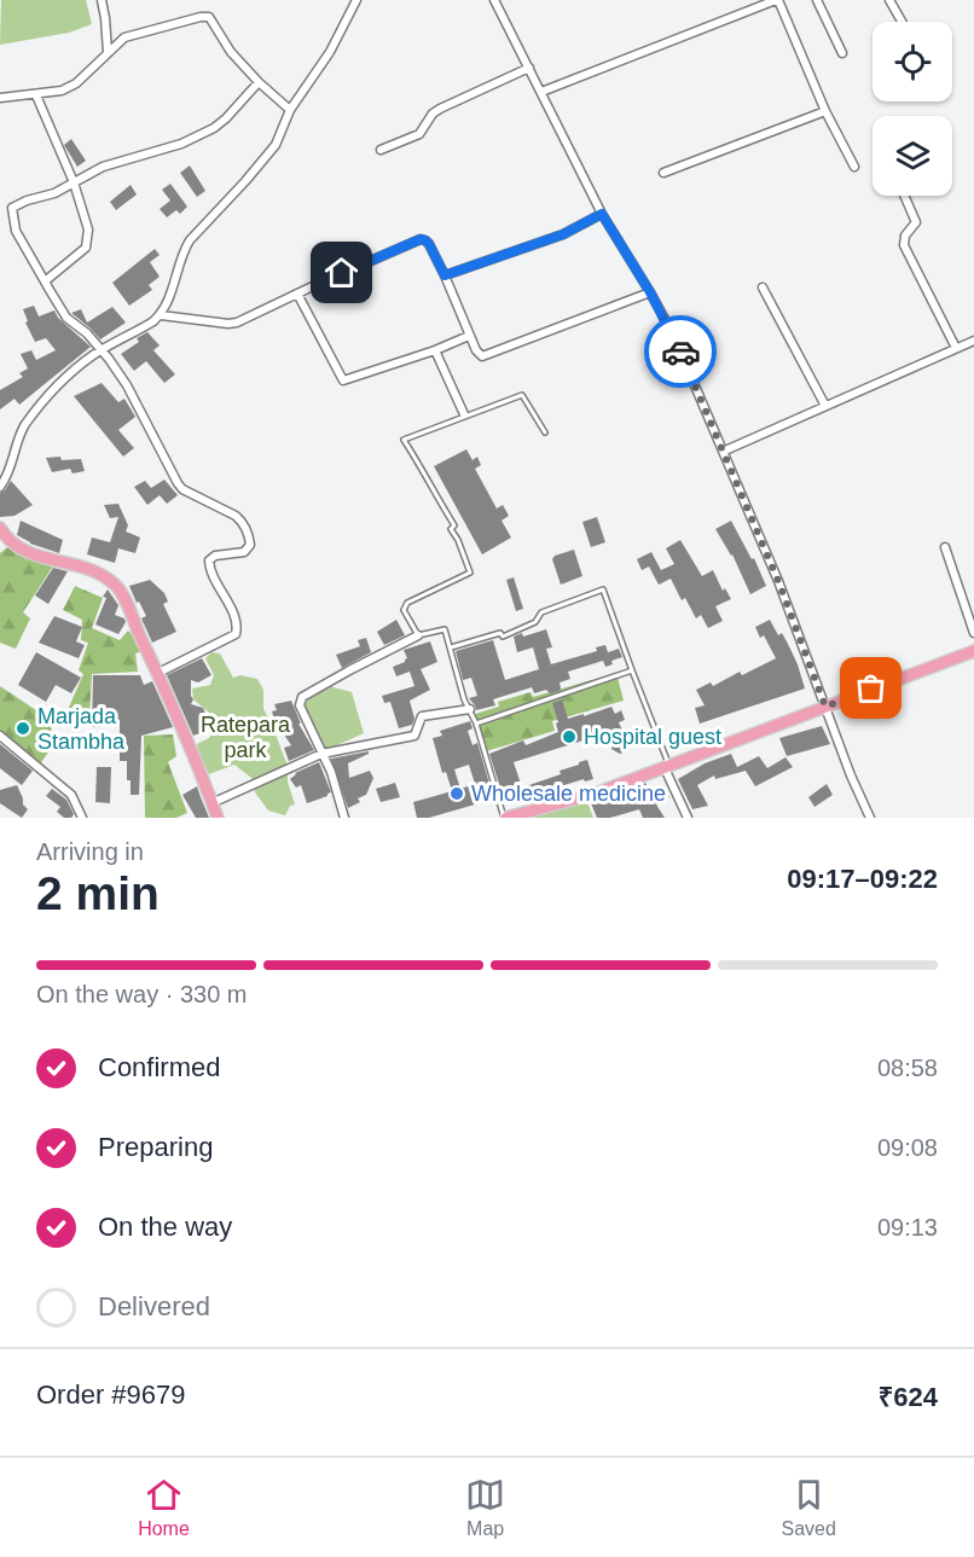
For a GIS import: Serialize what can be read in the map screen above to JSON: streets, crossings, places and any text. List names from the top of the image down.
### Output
{
  "parks": ["Ratepara park"],
  "places": ["Marjada Stambha", "Hospital guest", "Wholesale medicine"],
  "page": {
    "heading": ["2 min", "Arriving in", "09:17–09:22"],
    "panel": ["Order #9679", "₹624"],
    "bar": "On the way · 330 m",
    "list": [
      ["Confirmed", "08:58"],
      ["Preparing", "09:08"],
      ["On the way", "09:13"],
      "Delivered"
    ],
    "tabs": ["Home", "Map", "Saved"]
  }
}
